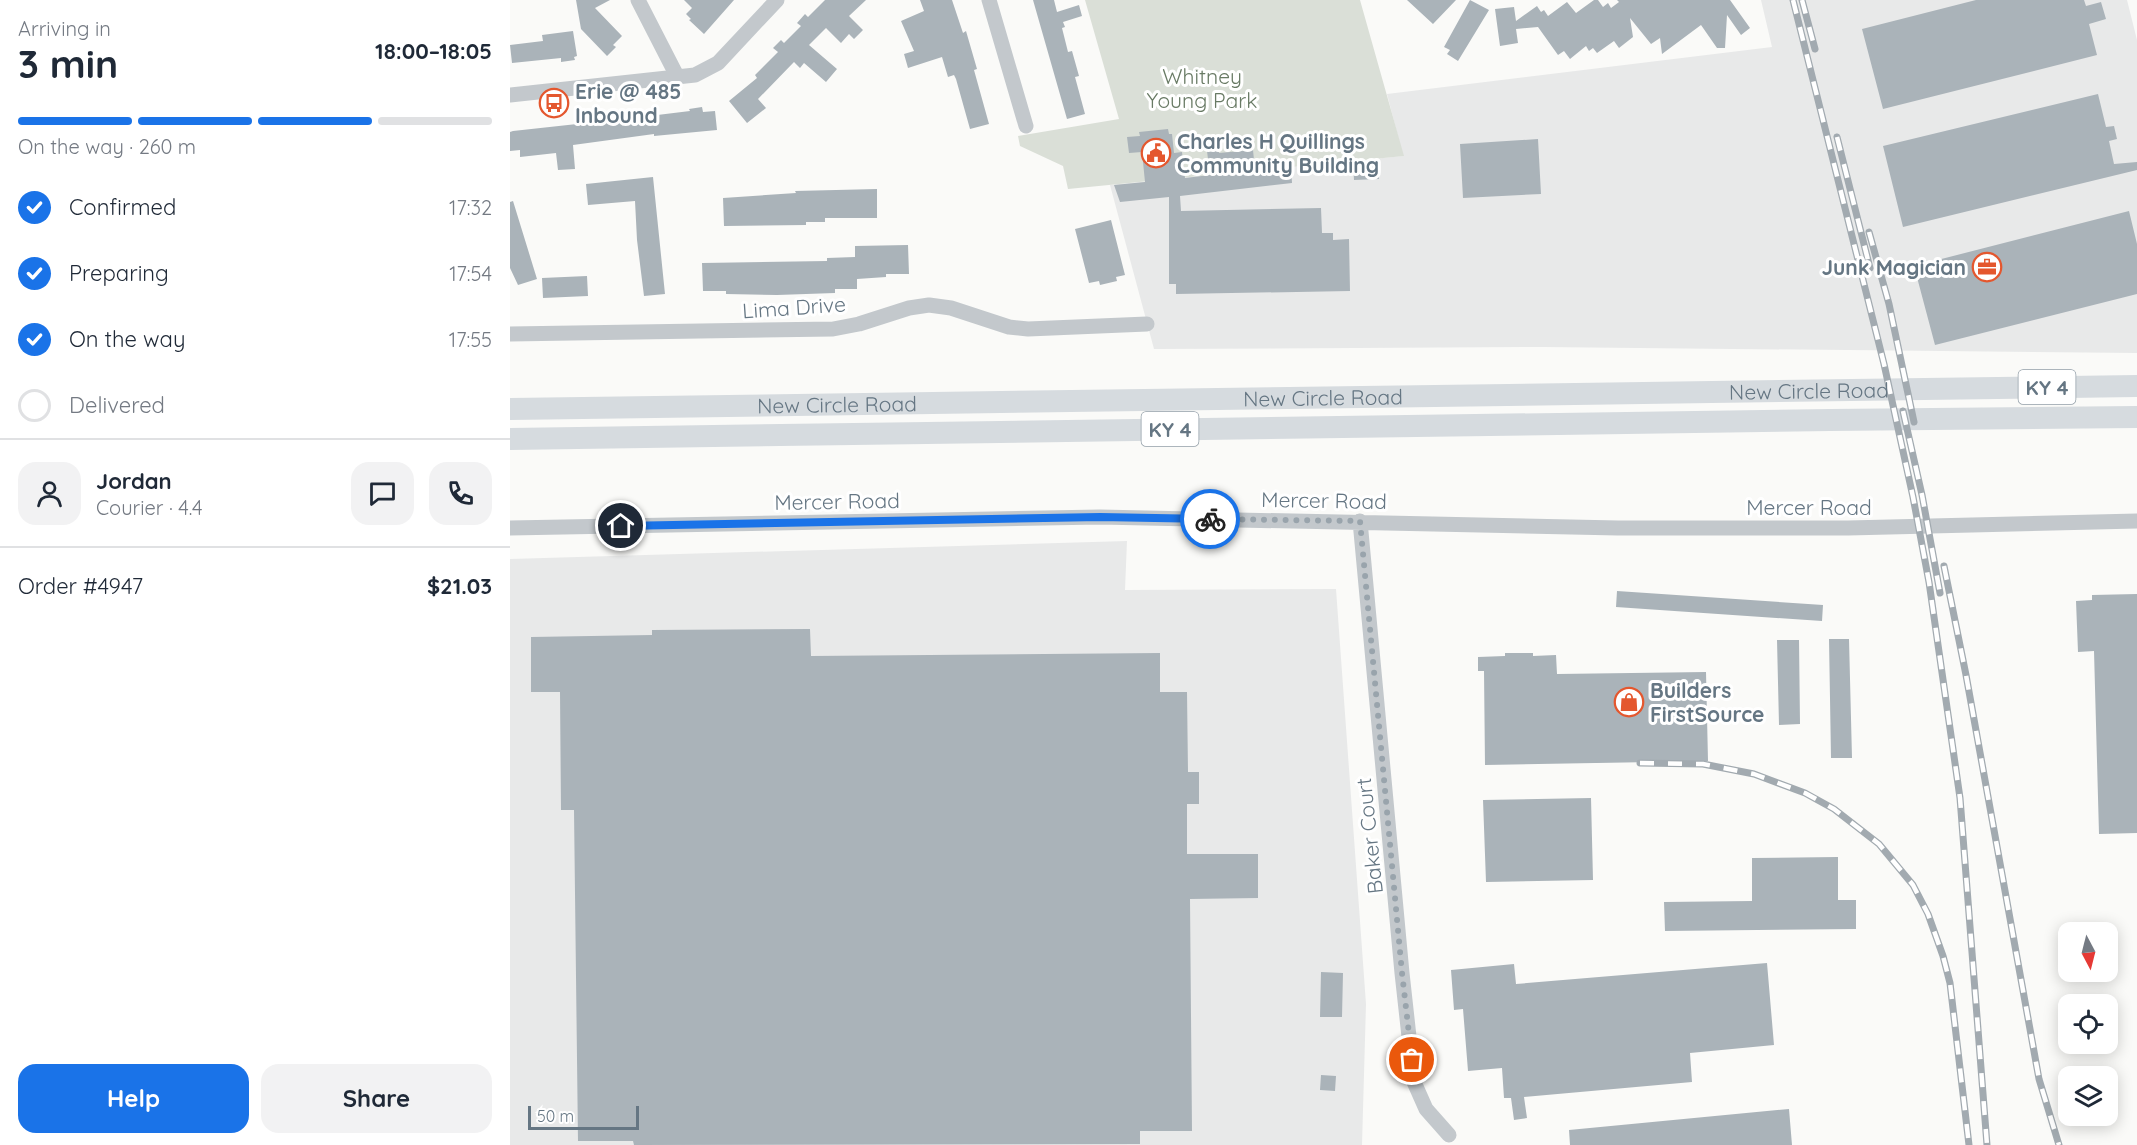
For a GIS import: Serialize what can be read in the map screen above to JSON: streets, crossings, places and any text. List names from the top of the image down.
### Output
{
  "streets": {
    "highway": ["KY 4", "New Circle Road"],
    "street": ["Lima Drive", "Mercer Road", "Baker Court"]
  },
  "crossings": [
    ["Mercer Road", "Baker Court"]
  ],
  "parks": ["Whitney Young Park"],
  "places": {
    "bus stop": ["Erie @ 485 Inbound"],
    "public building": ["Charles H Quillings Community Building"],
    "office": ["Junk Magician"],
    "shop": ["Builders FirstSource"]
  },
  "scale_bar": "50 m",
  "north": "bottom",
  "page": {
    "heading": ["3 min", "Arriving in", "18:00–18:05"],
    "panel": [
      "Jordan",
      "Courier · 4.4",
      "Order #4947",
      "$21.03"
    ],
    "bar": "On the way · 260 m",
    "list": [
      ["Confirmed", "17:32"],
      ["Preparing", "17:54"],
      ["On the way", "17:55"],
      "Delivered"
    ],
    "buttons": ["Help", "Share"],
    "scale": "50 m"
  }
}
